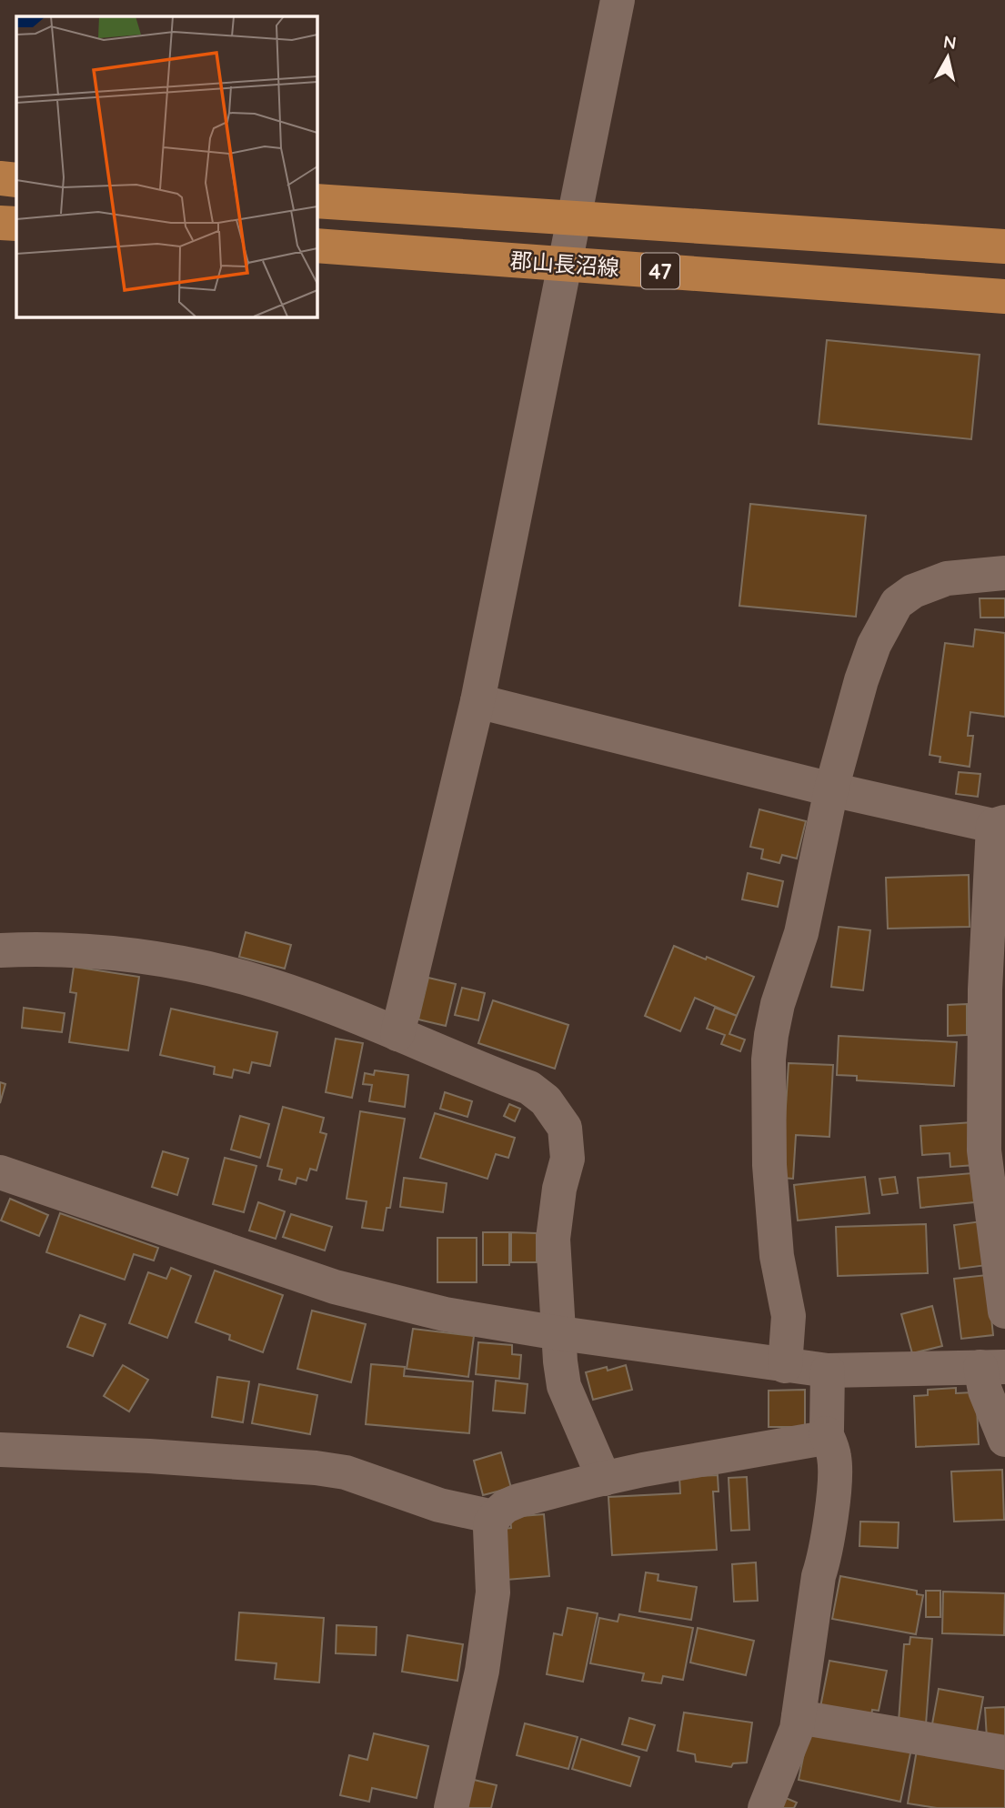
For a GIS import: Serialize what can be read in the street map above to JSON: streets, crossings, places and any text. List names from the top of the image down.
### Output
{
  "streets": {
    "main road": ["郡山長沼線", "47"]
  },
  "north": "top"
}
